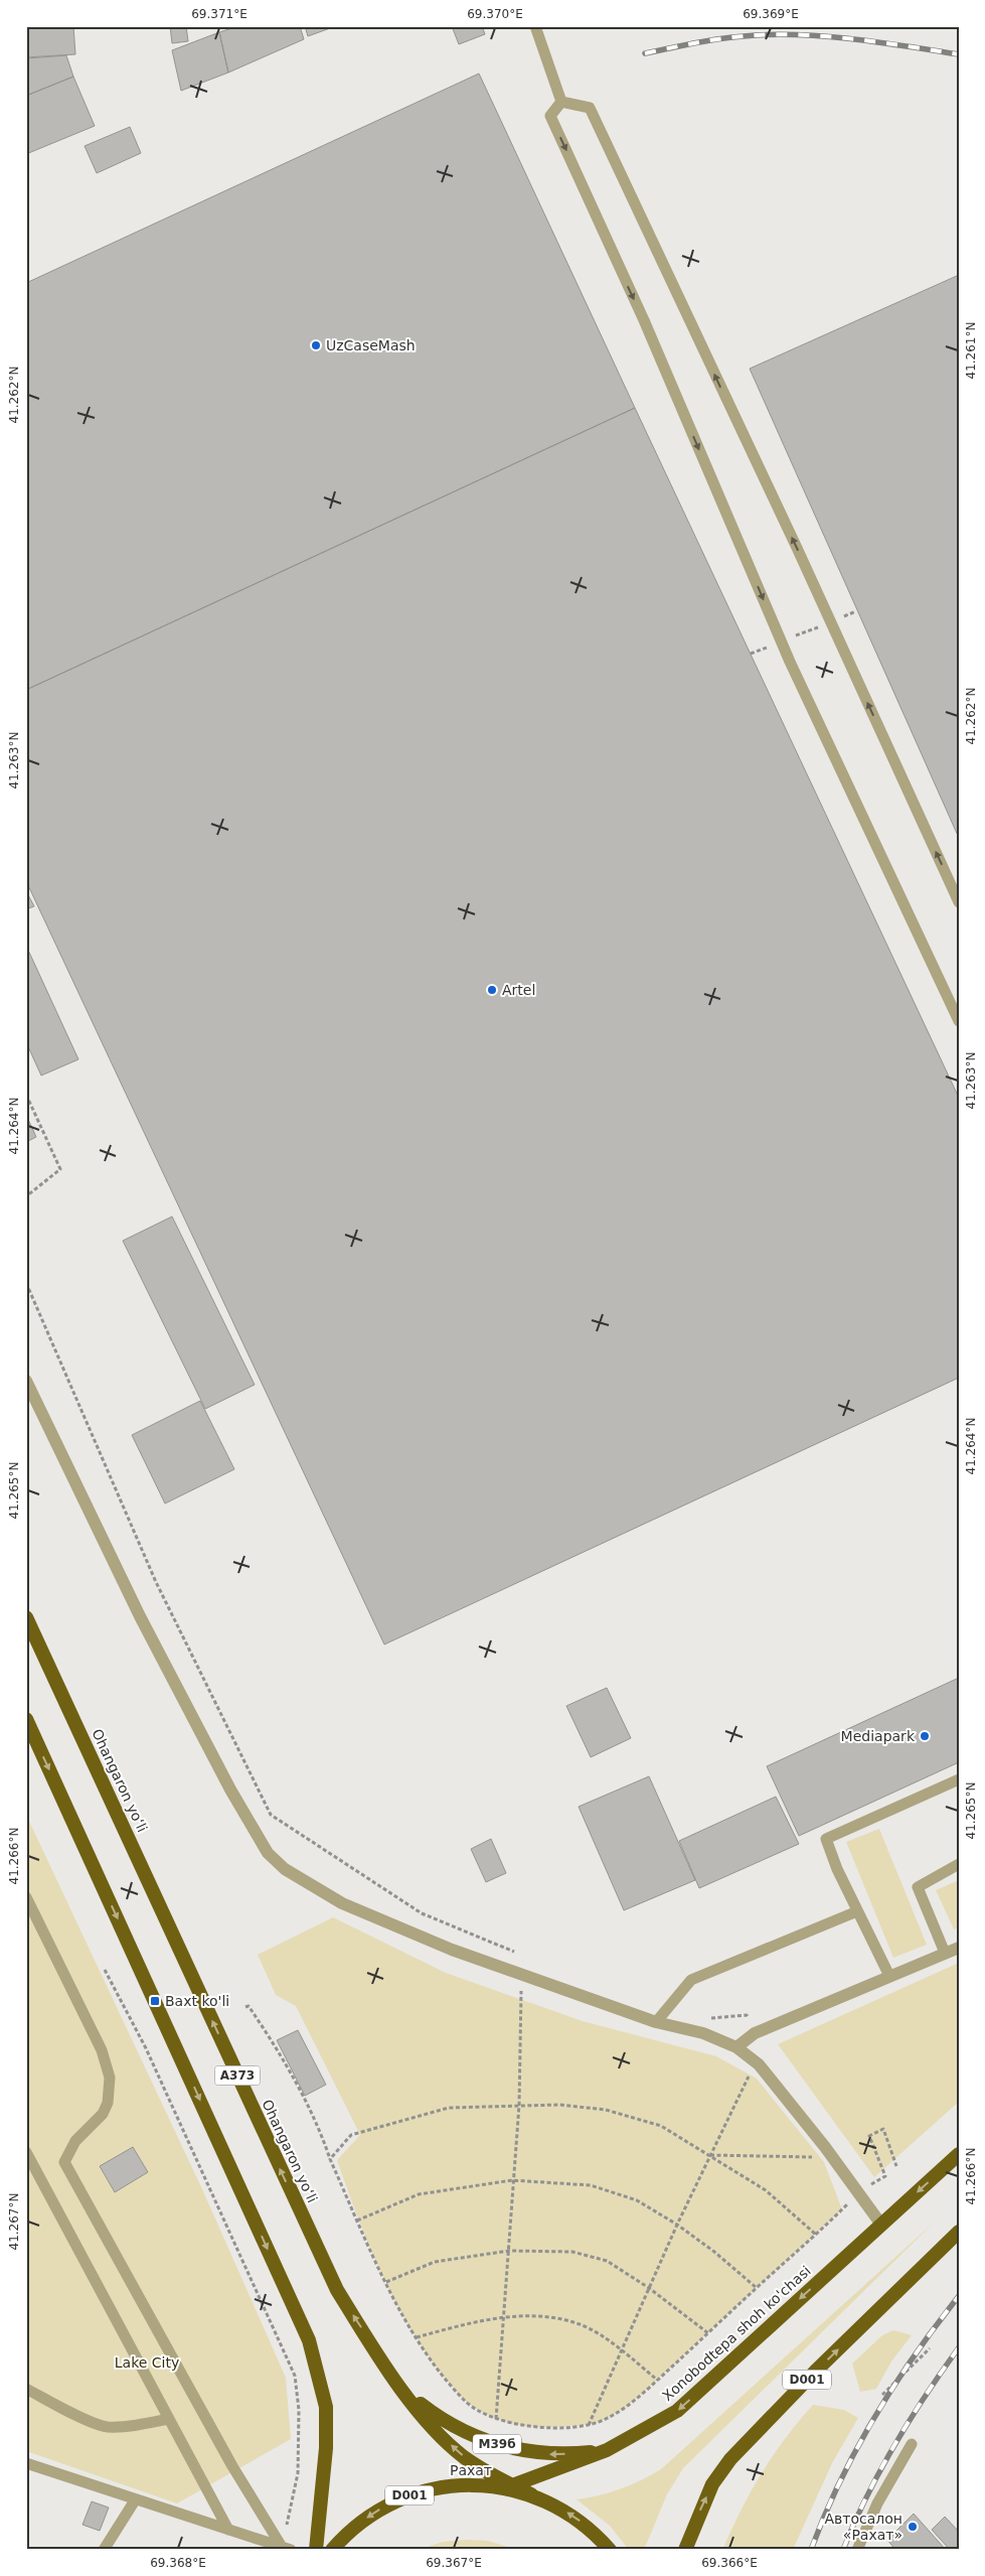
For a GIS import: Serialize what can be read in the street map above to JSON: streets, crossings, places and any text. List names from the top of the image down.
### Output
{
  "streets": {
    "highway": [
      "Ohangaron yoʻli",
      "A373",
      "Xonobodtepa shoh ko'chasi",
      "D001",
      "M39б",
      "Рахат"
    ]
  },
  "crossings": [
    ["Ohangaron yoʻli", "Xonobodtepa shoh ko'chasi"],
    ["Ohangaron yoʻli", "M39б"],
    ["Ohangaron yoʻli", "Рахат"],
    ["Xonobodtepa shoh ko'chasi", "M39б"],
    ["Xonobodtepa shoh ko'chasi", "Рахат"]
  ],
  "parks": ["Lake City"],
  "places": {
    "other": [
      "UzCaseMash",
      "Artel",
      "Mediapark",
      "Автосалон «Рахат»"
    ],
    "transit": ["Baxt ko'li"]
  },
  "coordinates": [
    "69.371°E",
    "69.370°E",
    "69.369°E",
    "41.261°N",
    "41.262°N",
    "41.263°N",
    "41.264°N",
    "41.265°N",
    "41.266°N",
    "41.267°N",
    "69.368°E",
    "69.367°E",
    "69.366°E"
  ]
}
